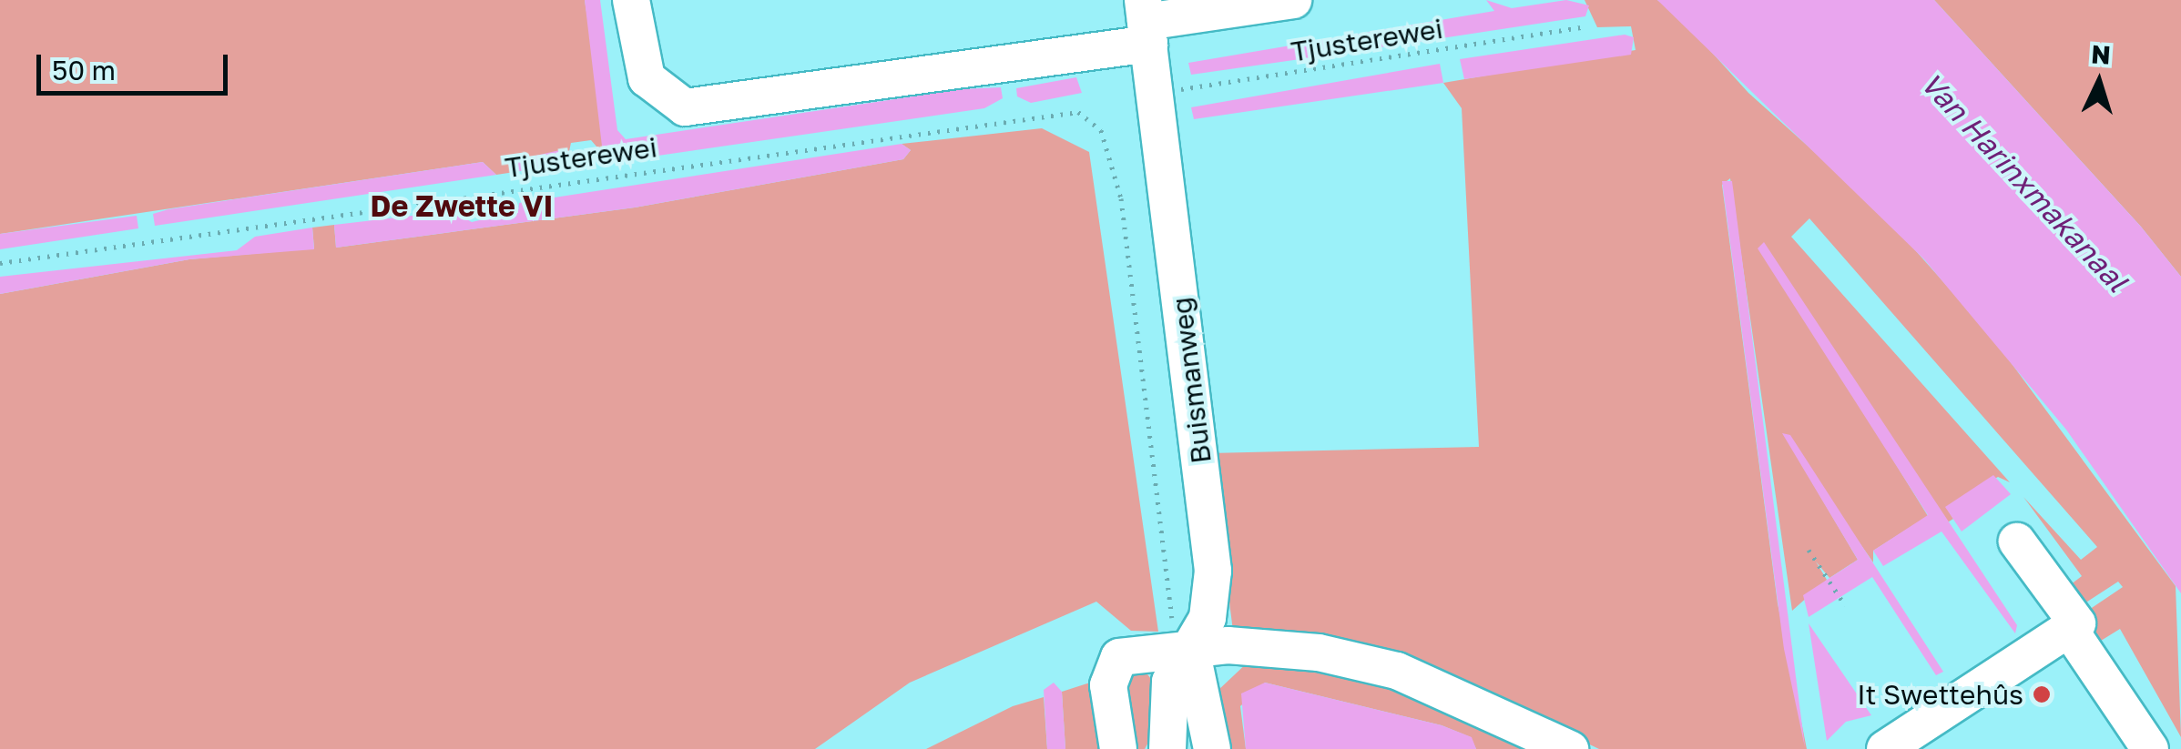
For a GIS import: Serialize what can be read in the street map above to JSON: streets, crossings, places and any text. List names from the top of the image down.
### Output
{
  "streets": {
    "street": ["Buismanweg"],
    "path": ["Tjusterewei"]
  },
  "crossings": [
    ["Tjusterewei", "Buismanweg"]
  ],
  "districts": ["De Zwette VI"],
  "water": ["Van Harinxmakanaal"],
  "places": ["It Swettehûs"],
  "scale_bar": "50 m",
  "north": "top"
}
